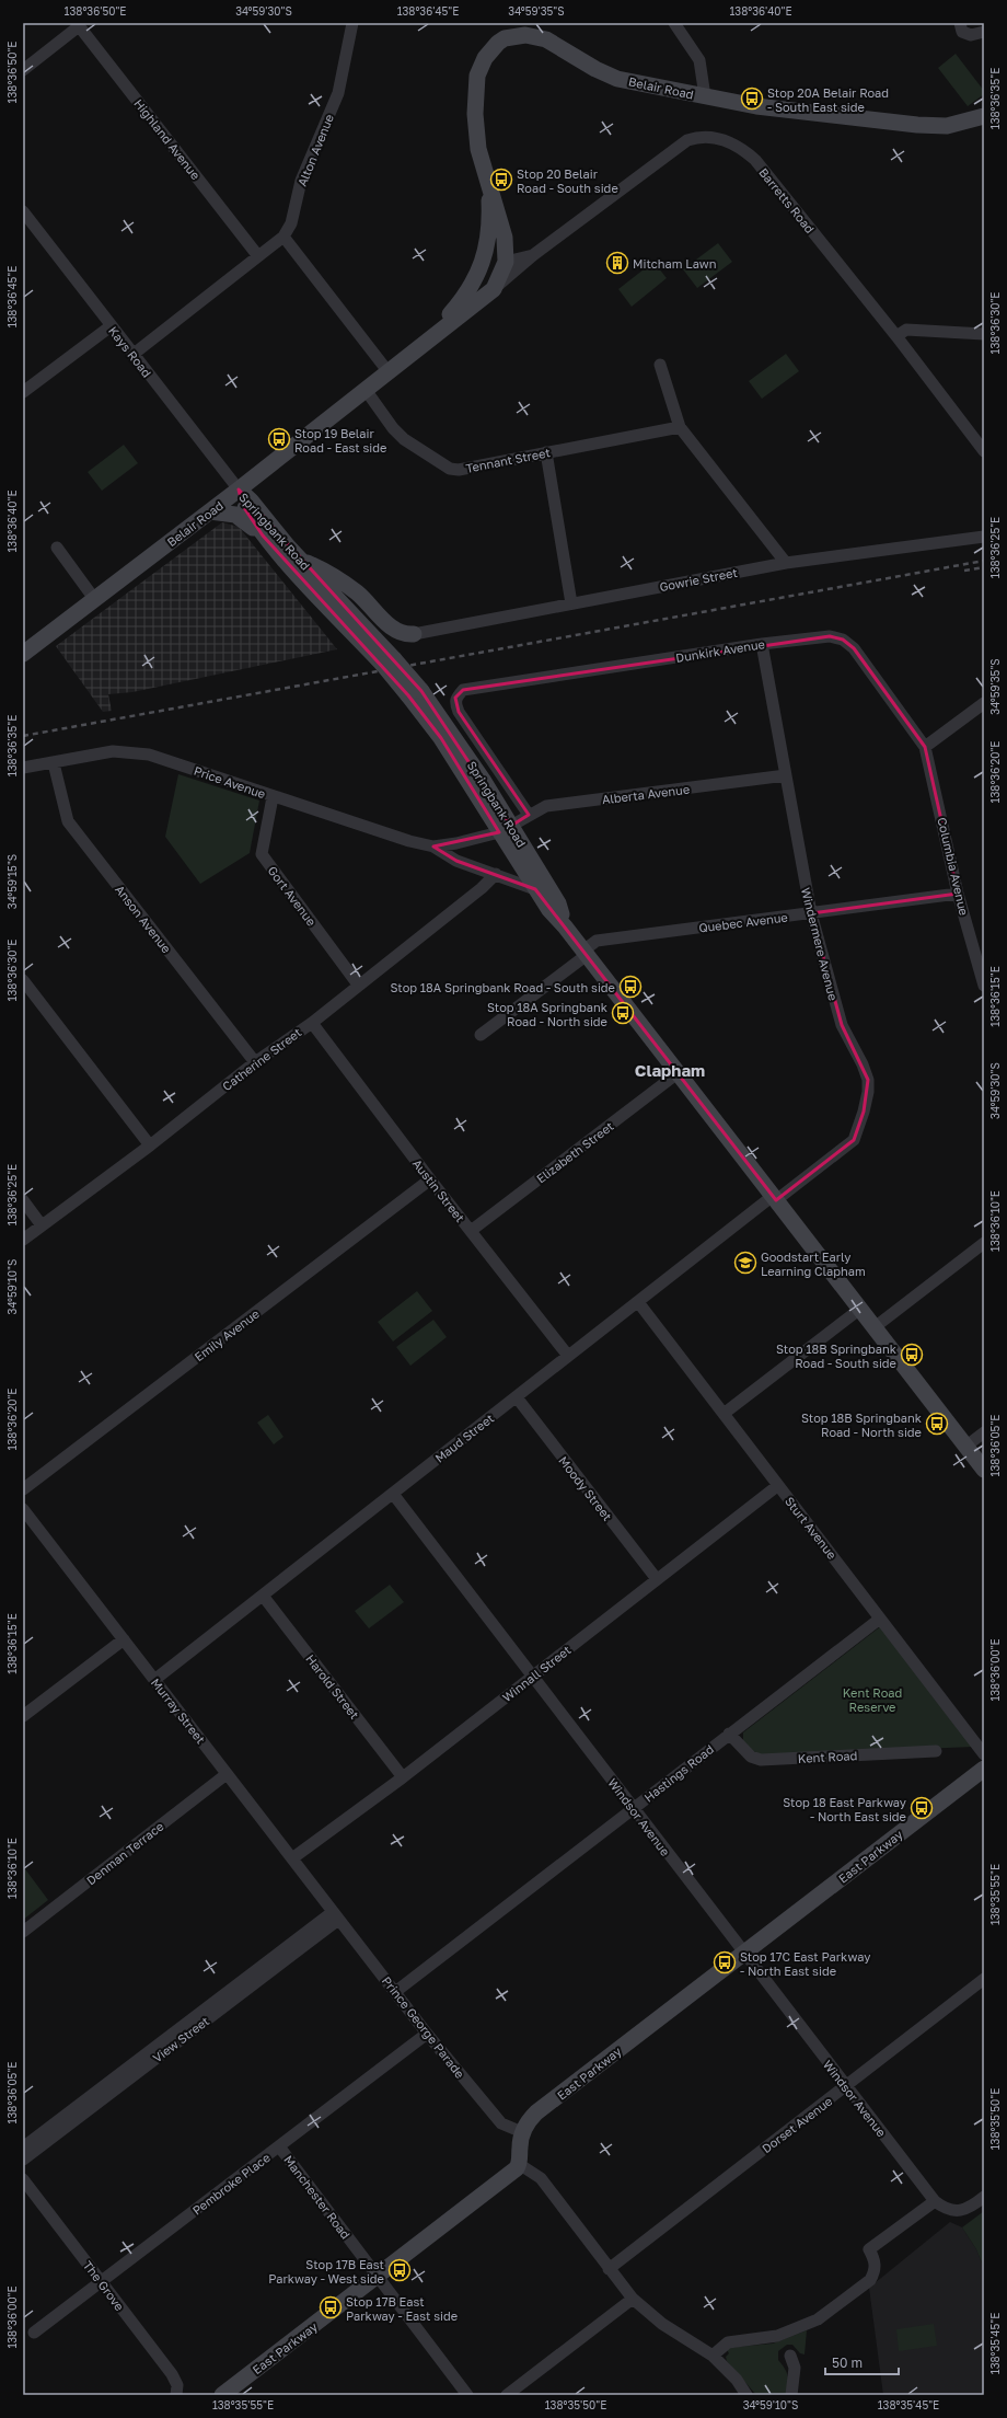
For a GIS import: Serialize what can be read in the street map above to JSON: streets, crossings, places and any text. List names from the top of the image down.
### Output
{
  "streets": {
    "main road": ["Belair Road", "Springbank Road", "East Parkway"],
    "street": [
      "Highland Avenue",
      "Alton Avenue",
      "Barretts Road",
      "Kays Road",
      "Tennant Street",
      "Gowrie Street",
      "Dunkirk Avenue",
      "Price Avenue",
      "Alberta Avenue",
      "Columbia Avenue",
      "Gort Avenue",
      "Anson Avenue",
      "Quebec Avenue",
      "Windermere Avenue",
      "Catherine Street",
      "Elizabeth Street",
      "Austin Street",
      "Emily Avenue",
      "Maud Street",
      "Moody Street",
      "Sturt Avenue",
      "Winnall Street",
      "Harold Street",
      "Murray Street",
      "Kent Road",
      "Hastings Road",
      "Windsor Avenue",
      "Denman Terrace",
      "Prince George Parade",
      "View Street",
      "Dorset Avenue",
      "Pembroke Place",
      "Manchester Road",
      "The Grove"
    ]
  },
  "crossings": [
    ["Belair Road", "Barretts Road"],
    ["Belair Road", "Kays Road"],
    ["Belair Road", "Tennant Street"],
    ["Belair Road", "Springbank Road"],
    ["Kays Road", "Springbank Road"],
    ["Springbank Road", "Dunkirk Avenue"],
    ["Springbank Road", "Price Avenue"],
    ["Springbank Road", "Alberta Avenue"],
    ["Springbank Road", "Quebec Avenue"],
    ["Springbank Road", "Windermere Avenue"],
    ["Springbank Road", "Elizabeth Street"],
    ["Springbank Road", "Maud Street"],
    ["Dunkirk Avenue", "Columbia Avenue"],
    ["Dunkirk Avenue", "Windermere Avenue"],
    ["Price Avenue", "Alberta Avenue"],
    ["Price Avenue", "Gort Avenue"],
    ["Price Avenue", "Anson Avenue"],
    ["Price Avenue", "Catherine Street"],
    ["Alberta Avenue", "Windermere Avenue"],
    ["Columbia Avenue", "Quebec Avenue"],
    ["Gort Avenue", "Catherine Street"],
    ["Anson Avenue", "Catherine Street"],
    ["Quebec Avenue", "Windermere Avenue"],
    ["Windermere Avenue", "Maud Street"],
    ["Catherine Street", "Austin Street"],
    ["Elizabeth Street", "Austin Street"],
    ["Austin Street", "Emily Avenue"],
    ["Austin Street", "Maud Street"],
    ["Maud Street", "Moody Street"],
    ["Maud Street", "Sturt Avenue"],
    ["Maud Street", "Harold Street"],
    ["Maud Street", "Murray Street"],
    ["Maud Street", "Windsor Avenue"],
    ["Moody Street", "Winnall Street"],
    ["Sturt Avenue", "Winnall Street"],
    ["Sturt Avenue", "Hastings Road"],
    ["Winnall Street", "Harold Street"],
    ["Winnall Street", "Murray Street"],
    ["Winnall Street", "Windsor Avenue"],
    ["Murray Street", "Denman Terrace"],
    ["Murray Street", "Prince George Parade"],
    ["Murray Street", "View Street"],
    ["Kent Road", "Hastings Road"],
    ["Hastings Road", "Windsor Avenue"],
    ["Hastings Road", "Prince George Parade"],
    ["Windsor Avenue", "East Parkway"],
    ["Windsor Avenue", "Dorset Avenue"],
    ["East Parkway", "Prince George Parade"],
    ["East Parkway", "Manchester Road"],
    ["Prince George Parade", "View Street"],
    ["Prince George Parade", "Pembroke Place"],
    ["Pembroke Place", "Manchester Road"],
    ["Pembroke Place", "The Grove"]
  ],
  "districts": ["Clapham"],
  "parks": ["Kent Road Reserve"],
  "places": {
    "bus stop": [
      "Stop 20A Belair Road - South East side",
      "Stop 20 Belair Road - South side",
      "Stop 19 Belair Road - East side",
      "Stop 18A Springbank Road - South side",
      "Stop 18A Springbank Road - North side",
      "Stop 18B Springbank Road - South side",
      "Stop 18B Springbank Road - North side",
      "Stop 18 East Parkway - North East side",
      "Stop 17C East Parkway - North East side",
      "Stop 17B East Parkway - West side",
      "Stop 17B East Parkway - East side"
    ],
    "building": ["Mitcham Lawn"],
    "school or university": ["Goodstart Early Learning Clapham"]
  },
  "scale_bar": "50 m",
  "coordinates": [
    "138°36'50\"E",
    "34°59'30\"S",
    "138°36'45\"E",
    "34°59'35\"S",
    "138°36'40\"E",
    "138°36'35\"E",
    "138°36'30\"E",
    "138°36'25\"E",
    "138°36'20\"E",
    "34°59'15\"S",
    "138°36'15\"E",
    "138°36'10\"E",
    "34°59'10\"S",
    "138°36'05\"E",
    "138°36'00\"E",
    "138°35'55\"E",
    "138°35'50\"E",
    "138°35'45\"E"
  ]
}
